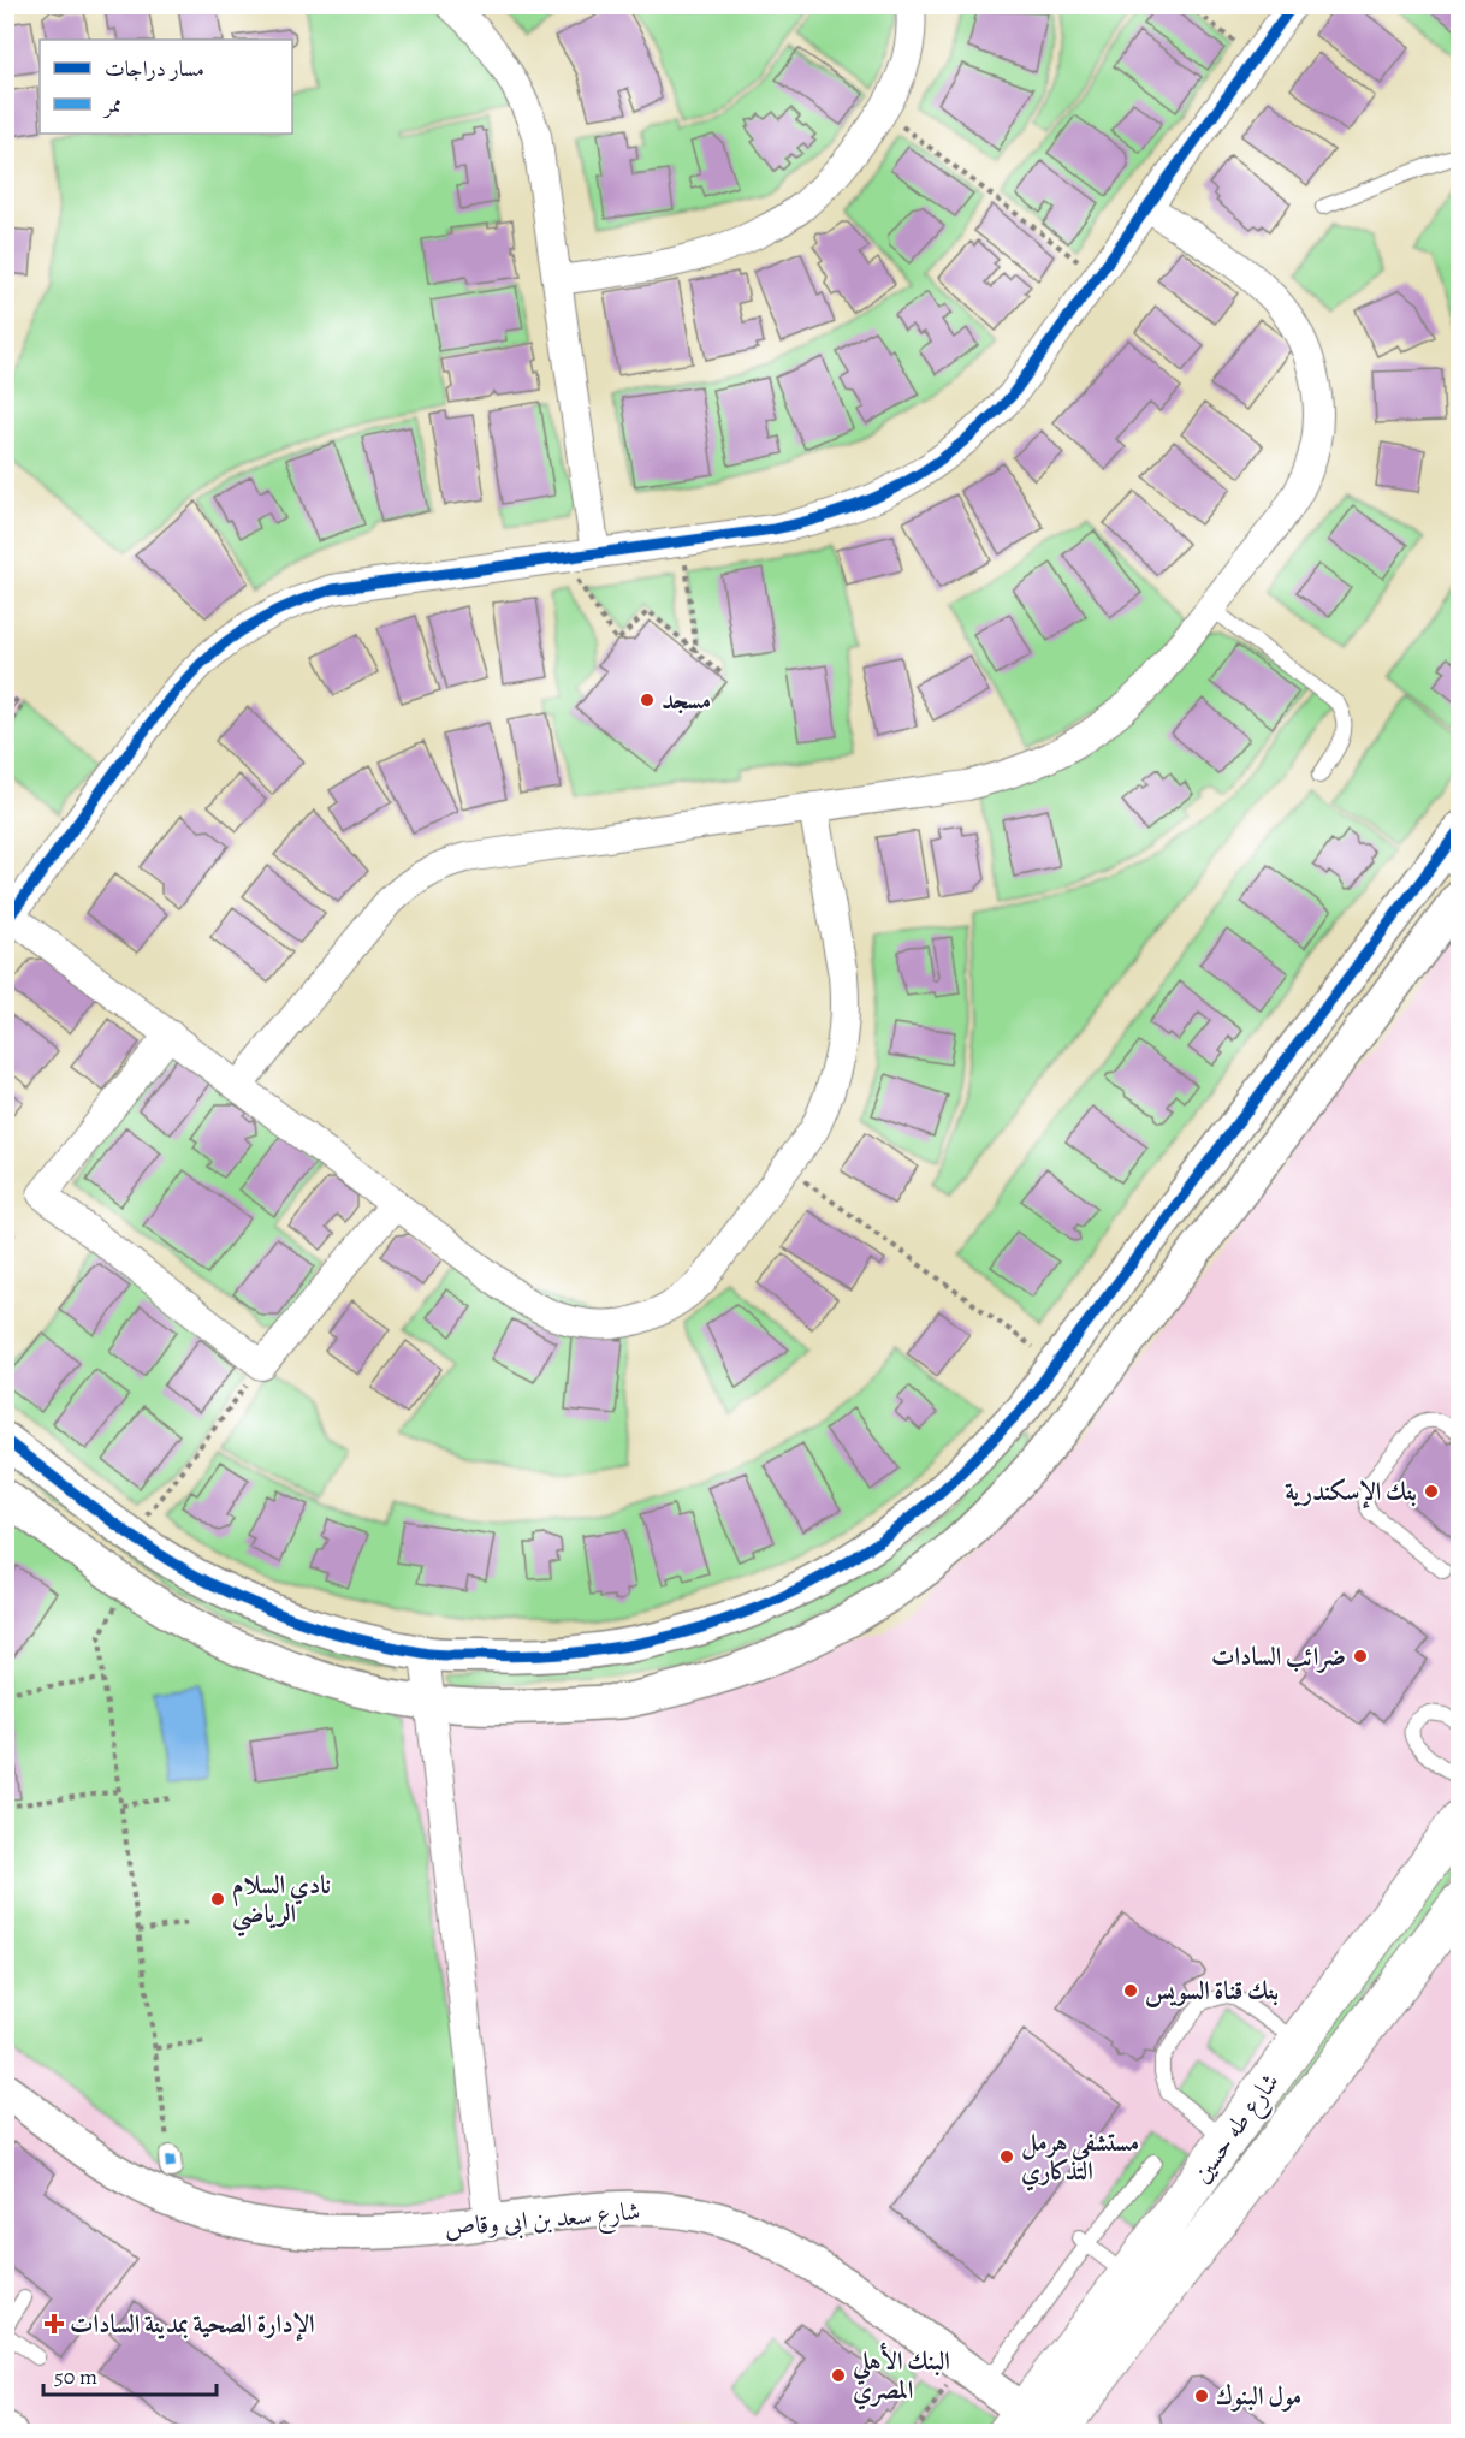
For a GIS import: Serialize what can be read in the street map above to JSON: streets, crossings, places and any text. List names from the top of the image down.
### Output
{
  "streets": {
    "main road": ["شارع طه حسين"],
    "street": ["شارع سعد بن ابى وقاص"]
  },
  "crossings": [
    ["شارع طه حسين", "شارع سعد بن ابى وقاص"]
  ],
  "places": {
    "other": [
      "مسجد",
      "بنك الإسكندرية",
      "ضرائب السادات",
      "نادي السلام الرياضي",
      "بنك قناة السويس",
      "مستشفى هرمل التذكاري",
      "البنك الأهلي المصري",
      "مول البنوك"
    ],
    "health": ["الإدارة الصحية بمدينة السادات"]
  },
  "legend": ["مسار دراجات", "ممر"],
  "scale_bar": "50 m"
}
